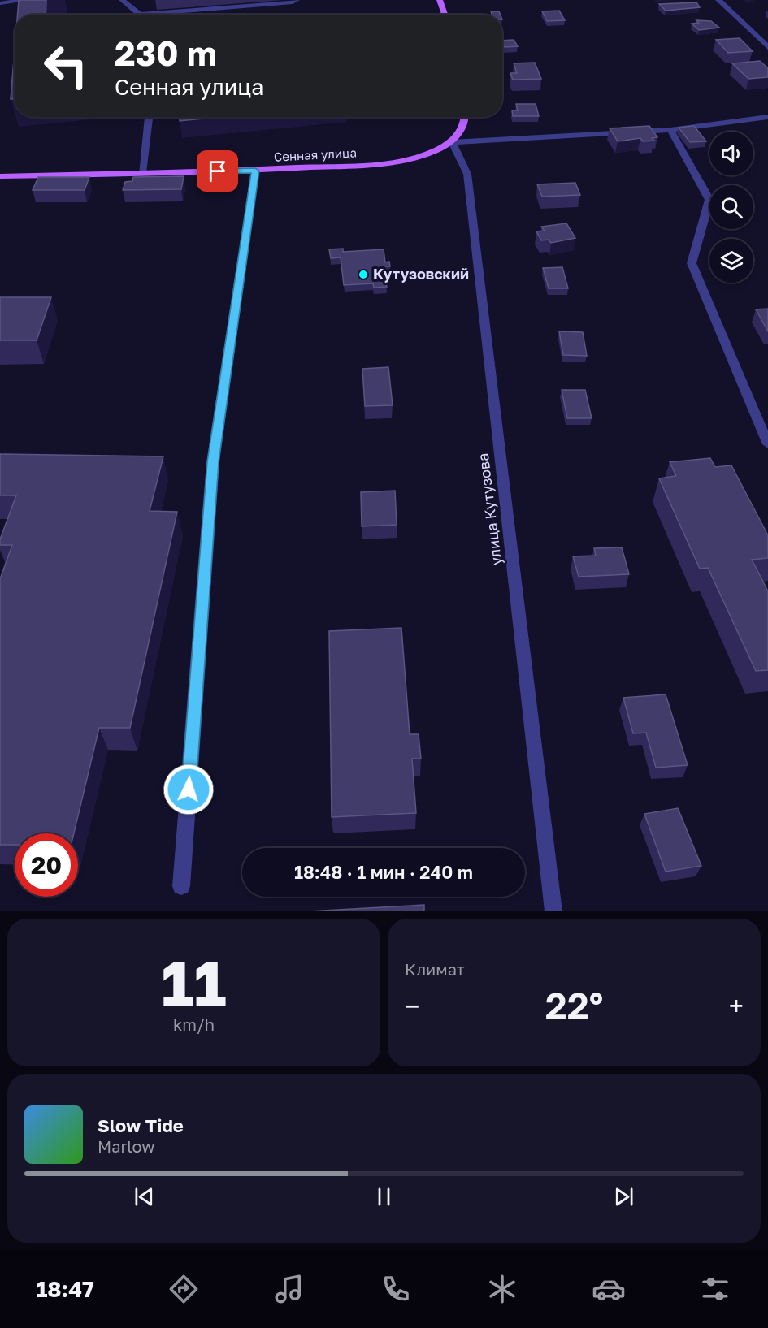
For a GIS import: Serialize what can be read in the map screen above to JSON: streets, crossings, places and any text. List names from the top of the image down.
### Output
{
  "streets": {
    "main road": ["Сенная улица"],
    "street": ["улица Кутузова"]
  },
  "crossings": [
    ["Сенная улица", "улица Кутузова"]
  ],
  "places": ["Кутузовский"],
  "page": {
    "turn": ["230 m", "Сенная улица"],
    "limit": "20",
    "trip": "18:48 · 1 мин · 240 m",
    "tile": [
      ["11", "km/h"],
      "Климат"
    ],
    "heat": ["−", "22°", "+"],
    "song": ["Slow Tide", "Marlow"],
    "tabs": "18:47"
  }
}
